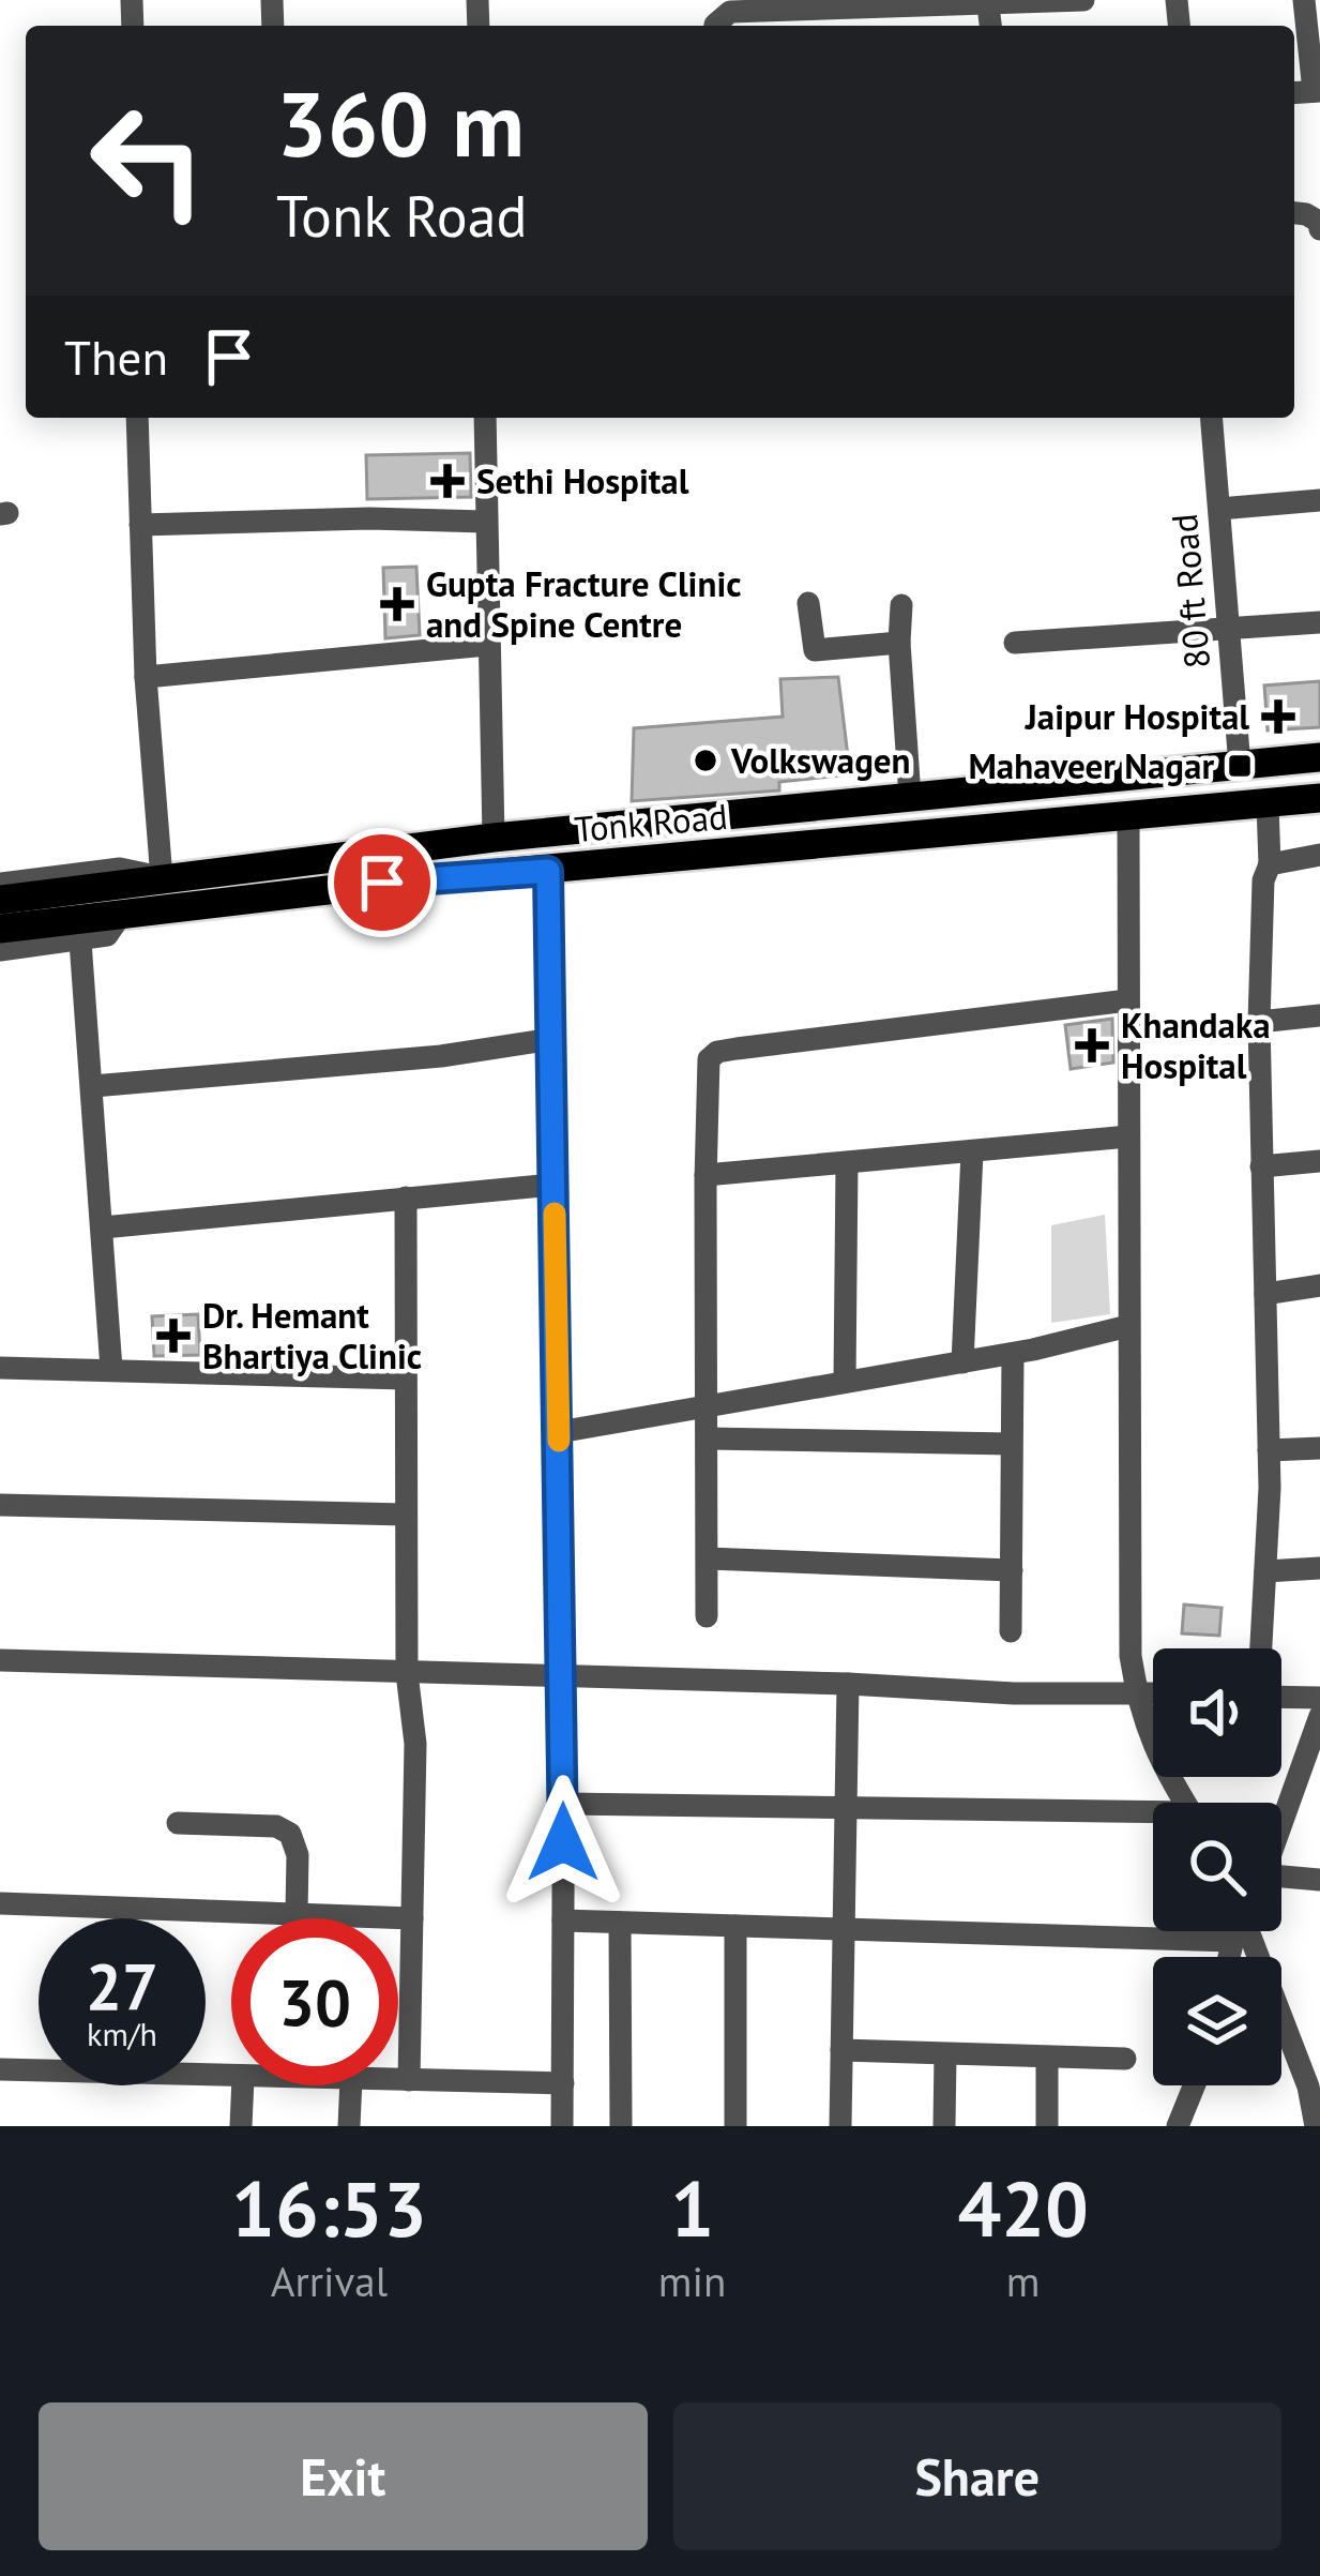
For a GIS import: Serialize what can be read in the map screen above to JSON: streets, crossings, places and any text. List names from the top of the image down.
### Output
{
  "streets": {
    "main road": ["Tonk Road"],
    "street": ["80 ft Road"]
  },
  "crossings": [
    ["80 ft Road", "Tonk Road"]
  ],
  "places": {
    "health": [
      "Sethi Hospital",
      "Gupta Fracture Clinic and Spine Centre",
      "Jaipur Hospital",
      "Khandaka Hospital",
      "Dr. Hemant Bhartiya Clinic"
    ],
    "other": ["Volkswagen"],
    "transit": ["Mahaveer Nagar"]
  },
  "page": {
    "turn": ["360 m", "Tonk Road"],
    "then": "Then",
    "speed": "27 km/h",
    "limit": "30",
    "eta": [
      "16:53",
      "Arrival",
      "1",
      "min",
      "420",
      "m"
    ],
    "buttons": ["Exit", "Share"]
  }
}
